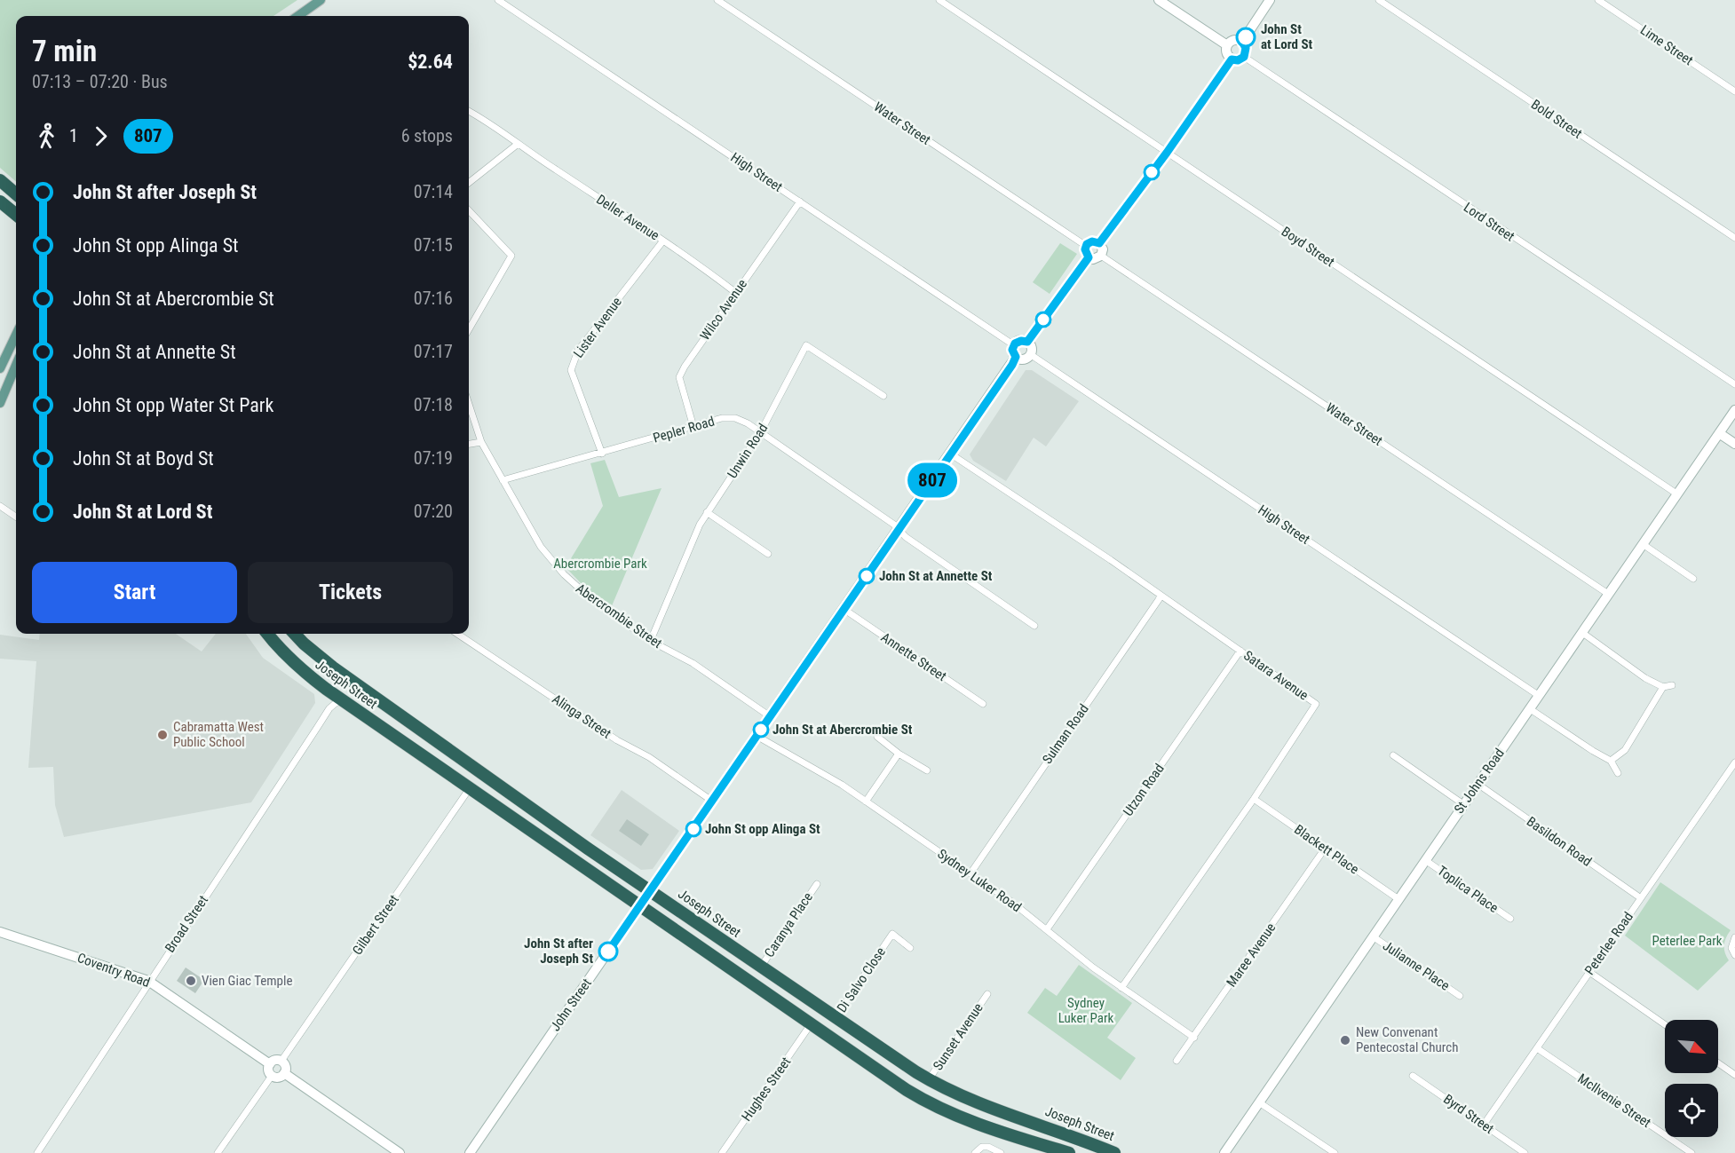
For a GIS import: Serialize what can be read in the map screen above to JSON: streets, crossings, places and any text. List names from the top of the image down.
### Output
{
  "streets": {
    "highway": ["Joseph Street"],
    "street": [
      "Lime Street",
      "Bold Street",
      "Water Street",
      "High Street",
      "Deller Avenue",
      "Lord Street",
      "Boyd Street",
      "Wilco Avenue",
      "Lister Avenue",
      "Pepler Road",
      "Unwin Road",
      "Abercrombie Street",
      "Annette Street",
      "Satara Avenue",
      "Alinga Street",
      "Sulman Road",
      "St Johns Road",
      "Utzon Road",
      "Basildon Road",
      "Blackett Place",
      "Sydney Luker Road",
      "Toplica Place",
      "Broad Street",
      "Gilbert Street",
      "Caranya Place",
      "Peterlee Road",
      "Maree Avenue",
      "Julianne Place",
      "Coventry Road",
      "Di Salvo Close",
      "John Street",
      "Sunset Avenue",
      "Hughes Street",
      "McIlvenie Street",
      "Byrd Street"
    ]
  },
  "crossings": [
    ["Water Street", "St Johns Road"],
    ["High Street", "Wilco Avenue"],
    ["High Street", "St Johns Road"],
    ["High Street", "John Street"],
    ["Deller Avenue", "Wilco Avenue"],
    ["Deller Avenue", "Lister Avenue"],
    ["Boyd Street", "St Johns Road"],
    ["Wilco Avenue", "Pepler Road"],
    ["Lister Avenue", "Pepler Road"],
    ["Pepler Road", "Unwin Road"],
    ["Pepler Road", "Abercrombie Street"],
    ["Pepler Road", "John Street"],
    ["Unwin Road", "Abercrombie Street"],
    ["Abercrombie Street", "John Street"],
    ["Annette Street", "John Street"],
    ["Satara Avenue", "Sulman Road"],
    ["Satara Avenue", "Utzon Road"],
    ["Satara Avenue", "Blackett Place"],
    ["Satara Avenue", "Sydney Luker Road"],
    ["Satara Avenue", "John Street"],
    ["Joseph Street", "Broad Street"],
    ["Joseph Street", "Gilbert Street"],
    ["Joseph Street", "Caranya Place"],
    ["Joseph Street", "Di Salvo Close"],
    ["Joseph Street", "John Street"],
    ["Joseph Street", "Sunset Avenue"],
    ["Joseph Street", "Hughes Street"],
    ["Alinga Street", "John Street"],
    ["Sulman Road", "Sydney Luker Road"],
    ["St Johns Road", "Basildon Road"],
    ["St Johns Road", "Blackett Place"],
    ["St Johns Road", "Toplica Place"],
    ["St Johns Road", "Julianne Place"],
    ["Utzon Road", "Sydney Luker Road"],
    ["Basildon Road", "Peterlee Road"],
    ["Blackett Place", "Maree Avenue"],
    ["Sydney Luker Road", "Maree Avenue"],
    ["Sydney Luker Road", "John Street"],
    ["Broad Street", "Coventry Road"],
    ["Gilbert Street", "Coventry Road"],
    ["Peterlee Road", "McIlvenie Street"],
    ["Peterlee Road", "Byrd Street"]
  ],
  "parks": ["Abercrombie Park", "Peterlee Park", "Sydney Luker Park"],
  "places": [
    "John St at Lord St",
    "John St at Annette St",
    "John St at Abercrombie St",
    "Cabramatta West Public School",
    "John St opp Alinga St",
    "John St after Joseph St",
    "Vien Giac Temple",
    "New Convenant Pentecostal Church"
  ],
  "lines": ["bus line 807"],
  "north": "bottom right",
  "page": {
    "on_map": "807",
    "heading": ["7 min", "07:13 – 07:20 · Bus", "$2.64"],
    "legs": ["1", "807", "6 stops"],
    "list": [
      {
        "name": "John St after Joseph St",
        "value": "07:14"
      },
      {
        "name": "John St opp Alinga St",
        "value": "07:15"
      },
      {
        "name": "John St at Abercrombie St",
        "value": "07:16"
      },
      {
        "name": "John St at Annette St",
        "value": "07:17"
      },
      {
        "name": "John St opp Water St Park",
        "value": "07:18"
      },
      {
        "name": "John St at Boyd St",
        "value": "07:19"
      },
      {
        "name": "John St at Lord St",
        "value": "07:20"
      }
    ],
    "buttons": ["Start", "Tickets"]
  }
}
